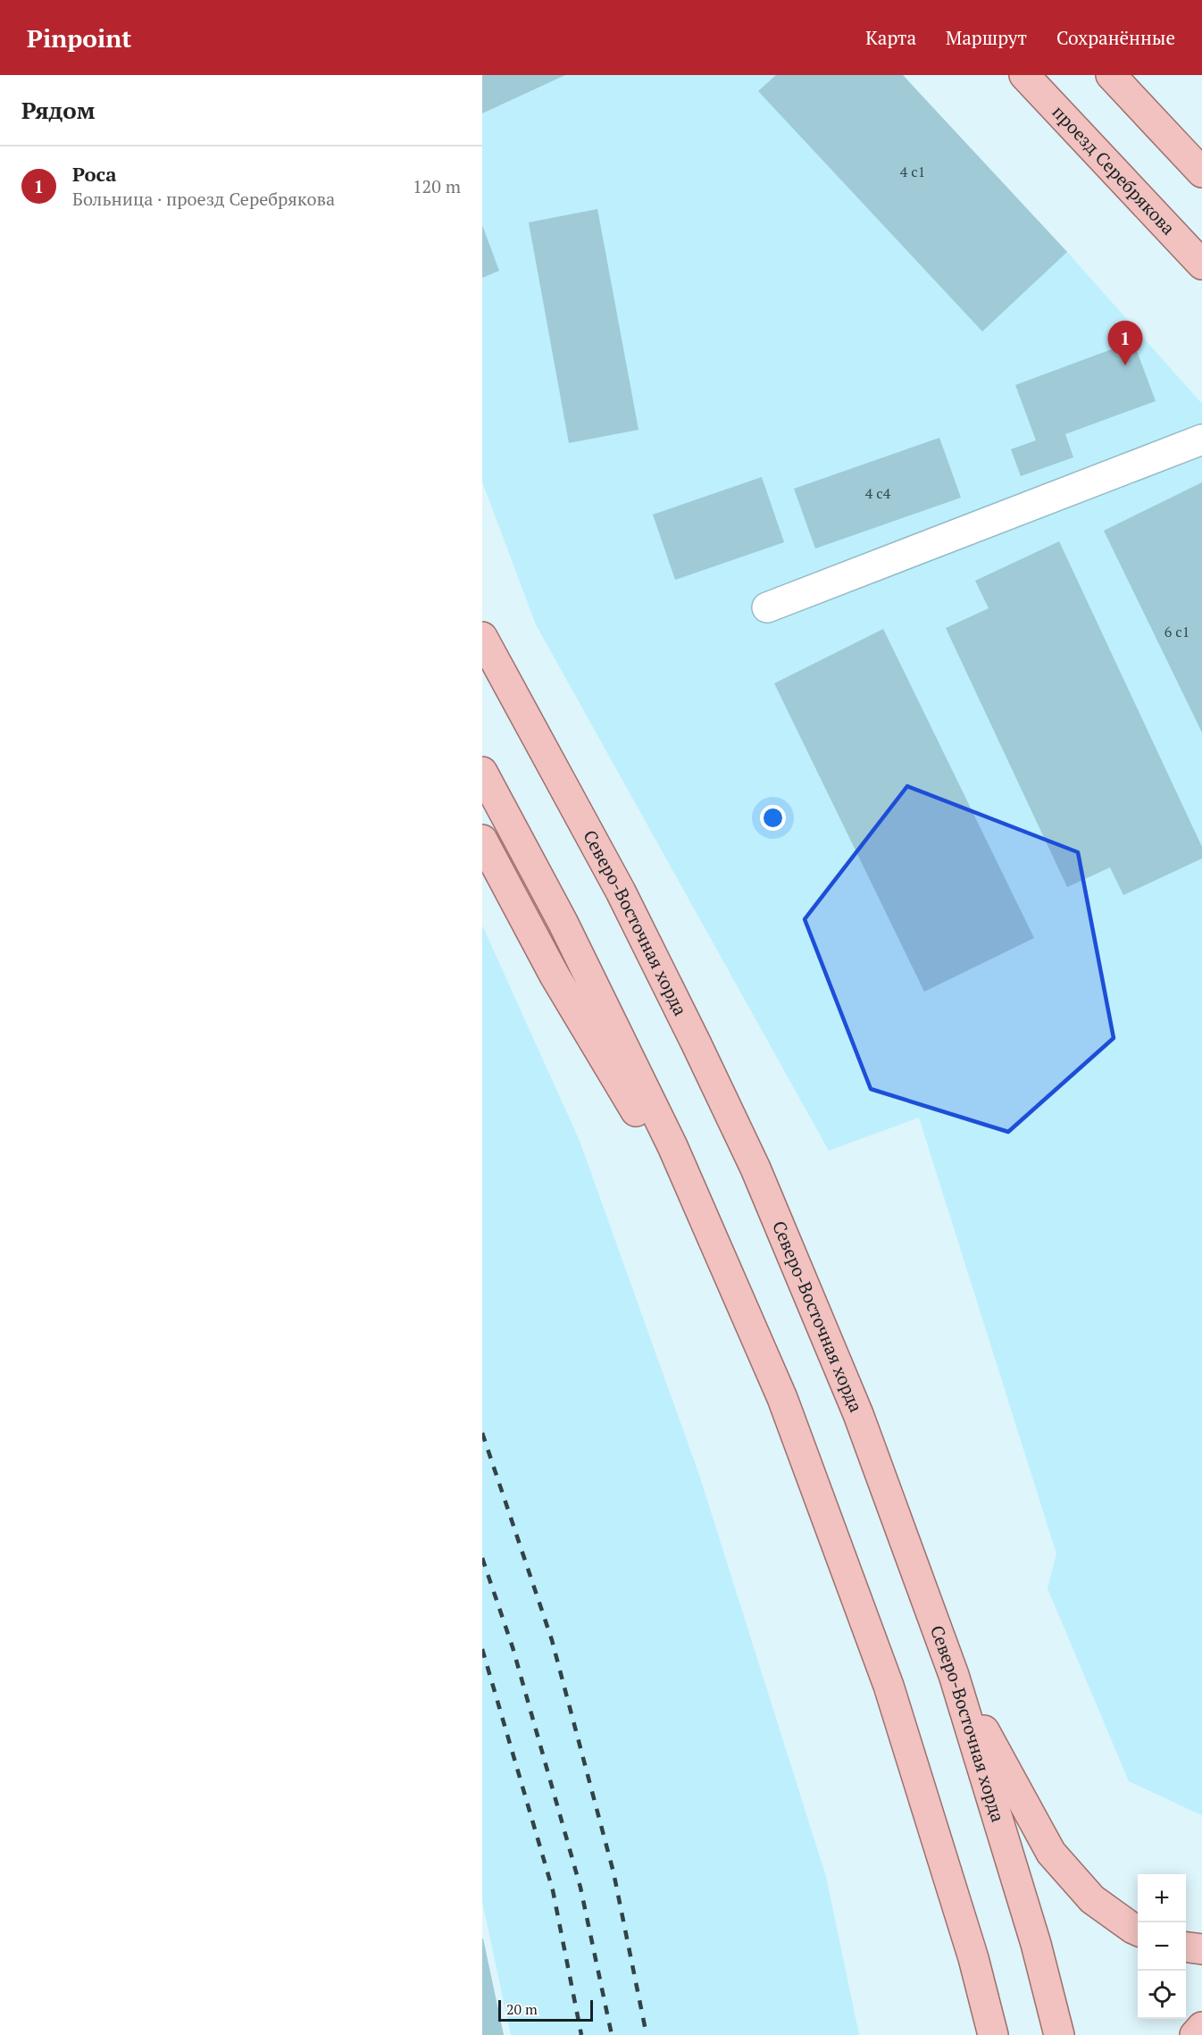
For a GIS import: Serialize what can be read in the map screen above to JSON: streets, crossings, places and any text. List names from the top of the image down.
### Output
{
  "streets": {
    "main road": ["проезд Серебрякова", "Северо-Восточная хорда"]
  },
  "house_numbers": ["4 с1", "4 с4", "6 с1"],
  "scale_bar": "20 m",
  "page": {
    "header": "Pinpoint",
    "nav": ["Карта", "Маршрут", "Сохранённые"],
    "heading": "Рядом",
    "list": [
      {
        "mark": "1",
        "name": "Роса",
        "note": "Больница · проезд Серебрякова",
        "value": "120 m"
      }
    ],
    "pins": "1",
    "map_buttons": ["+", "−"],
    "scale": "20 m"
  }
}
